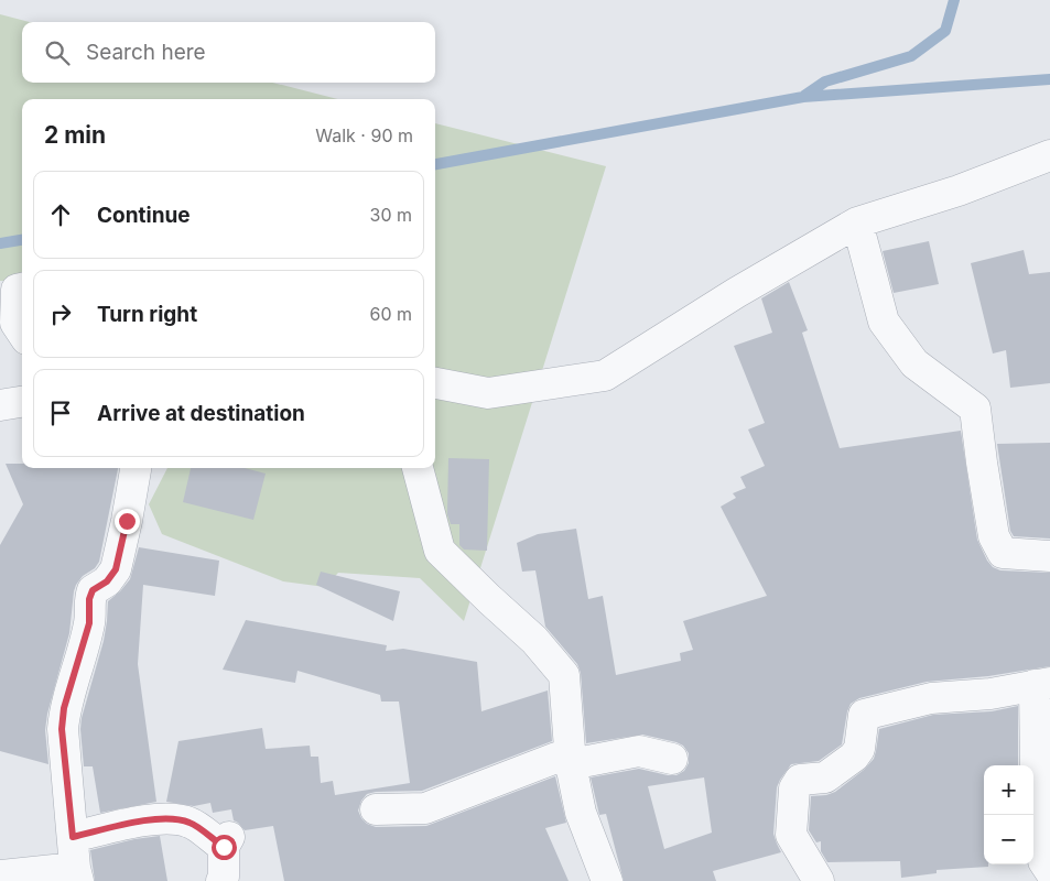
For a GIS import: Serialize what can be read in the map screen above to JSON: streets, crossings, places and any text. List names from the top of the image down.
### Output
{
  "page": {
    "search": "Search here",
    "heading": ["2 min", "Walk · 90 m"],
    "list": [
      ["Continue", "30 m"],
      ["Turn right", "60 m"],
      "Arrive at destination"
    ],
    "map_buttons": ["+", "−"]
  }
}
